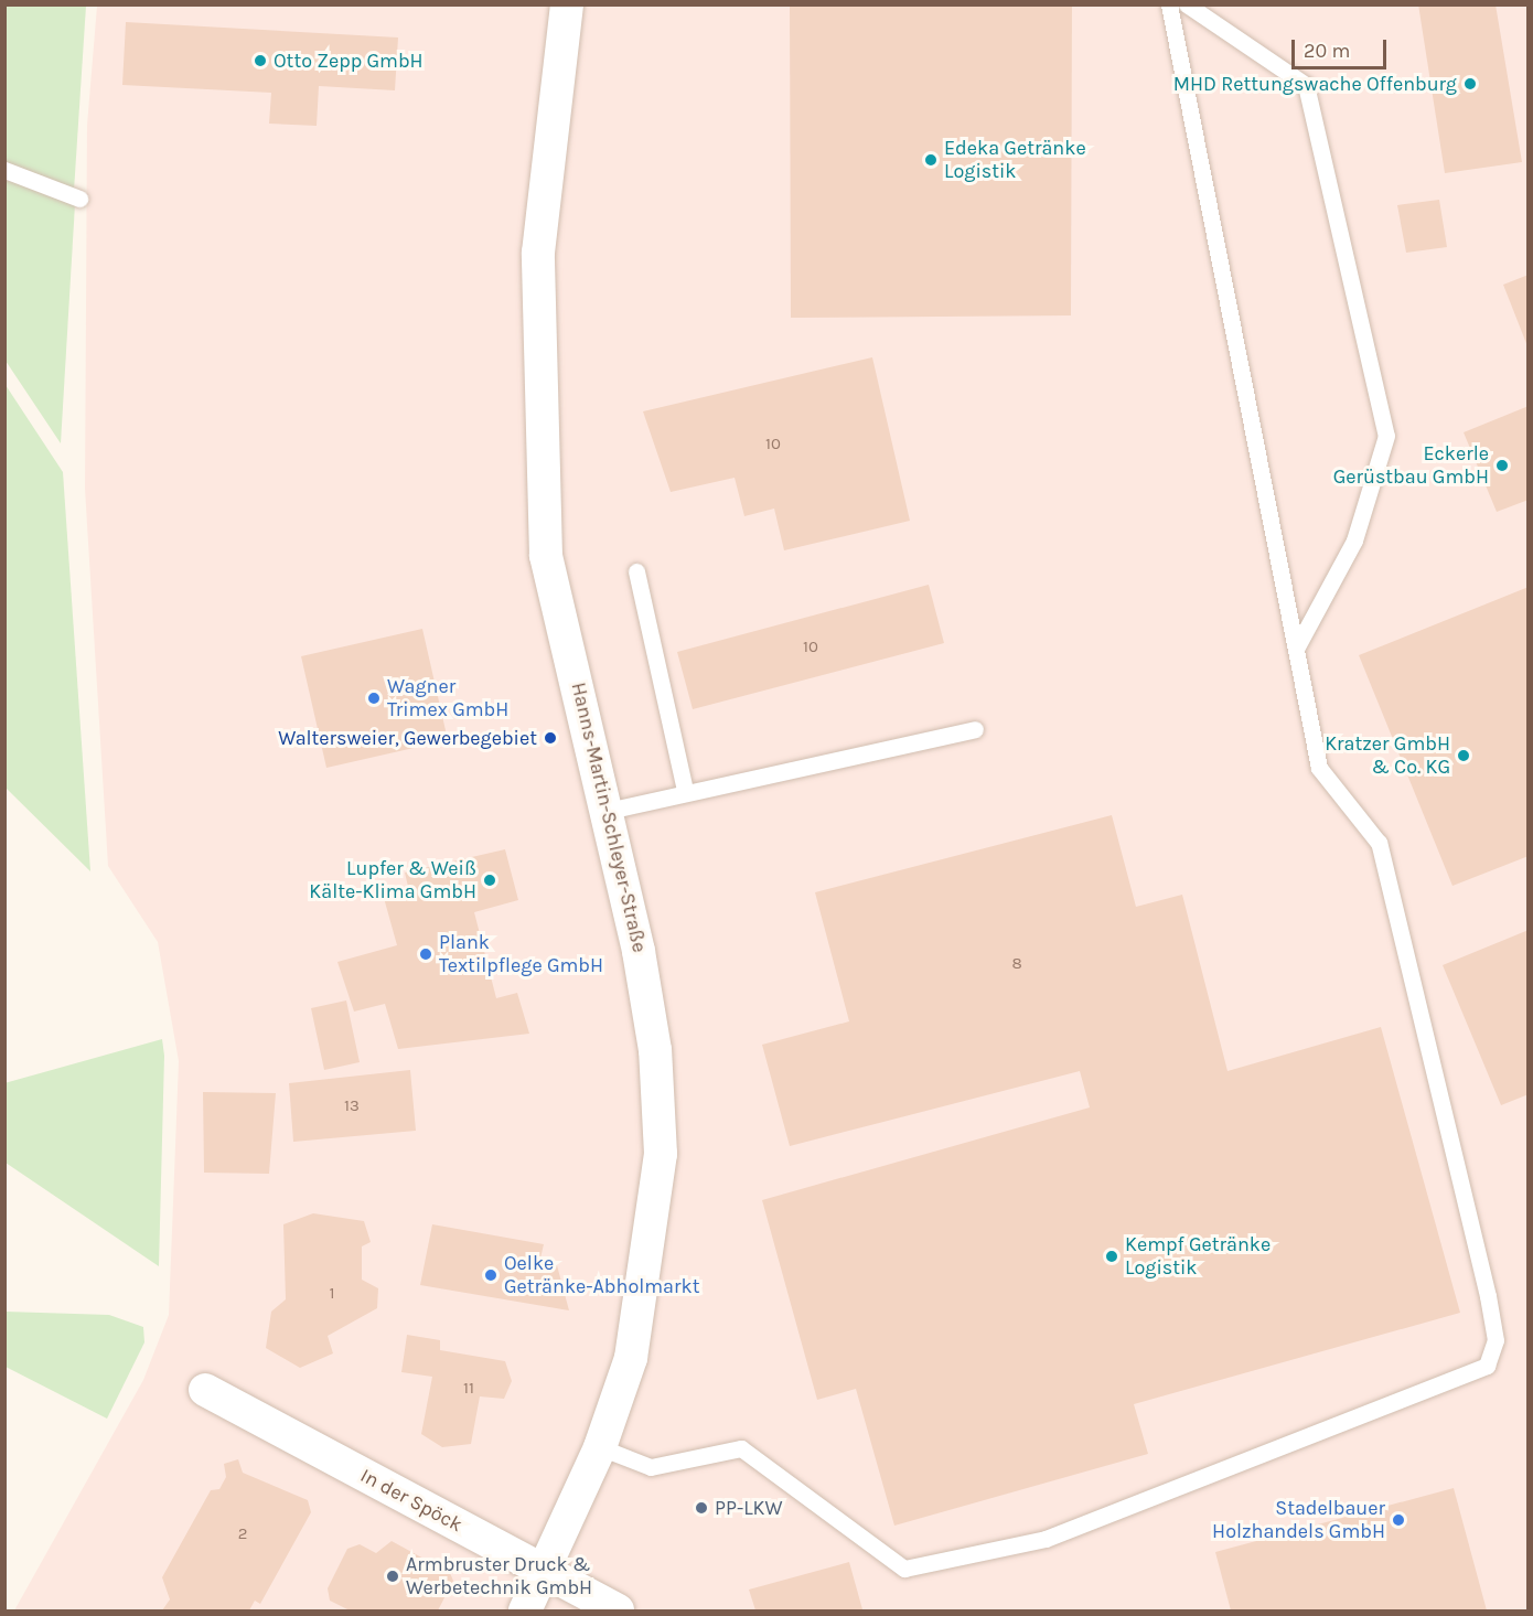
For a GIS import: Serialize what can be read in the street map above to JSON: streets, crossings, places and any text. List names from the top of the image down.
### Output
{
  "streets": {
    "street": ["Hanns-Martin-Schleyer-Straße", "In der Spöck"]
  },
  "crossings": [
    ["Hanns-Martin-Schleyer-Straße", "In der Spöck"]
  ],
  "places": [
    "Otto Zepp GmbH",
    "MHD Rettungswache Offenburg",
    "Edeka Getränke Logistik",
    "Eckerle Gerüstbau GmbH",
    "Wagner Trimex GmbH",
    "Waltersweier, Gewerbegebiet",
    "Kratzer GmbH & Co. KG",
    "Lupfer & Weiß Kälte-Klima GmbH",
    "Plank Textilpflege GmbH",
    "Kempf Getränke Logistik",
    "Oelke Getränke-Abholmarkt",
    "PP-LKW",
    "Stadelbauer Holzhandels GmbH",
    "Armbruster Druck & Werbetechnik GmbH"
  ],
  "house_numbers": [
    "10",
    "10",
    "8",
    "13",
    "1",
    "11",
    "2"
  ],
  "scale_bar": "20 m"
}
